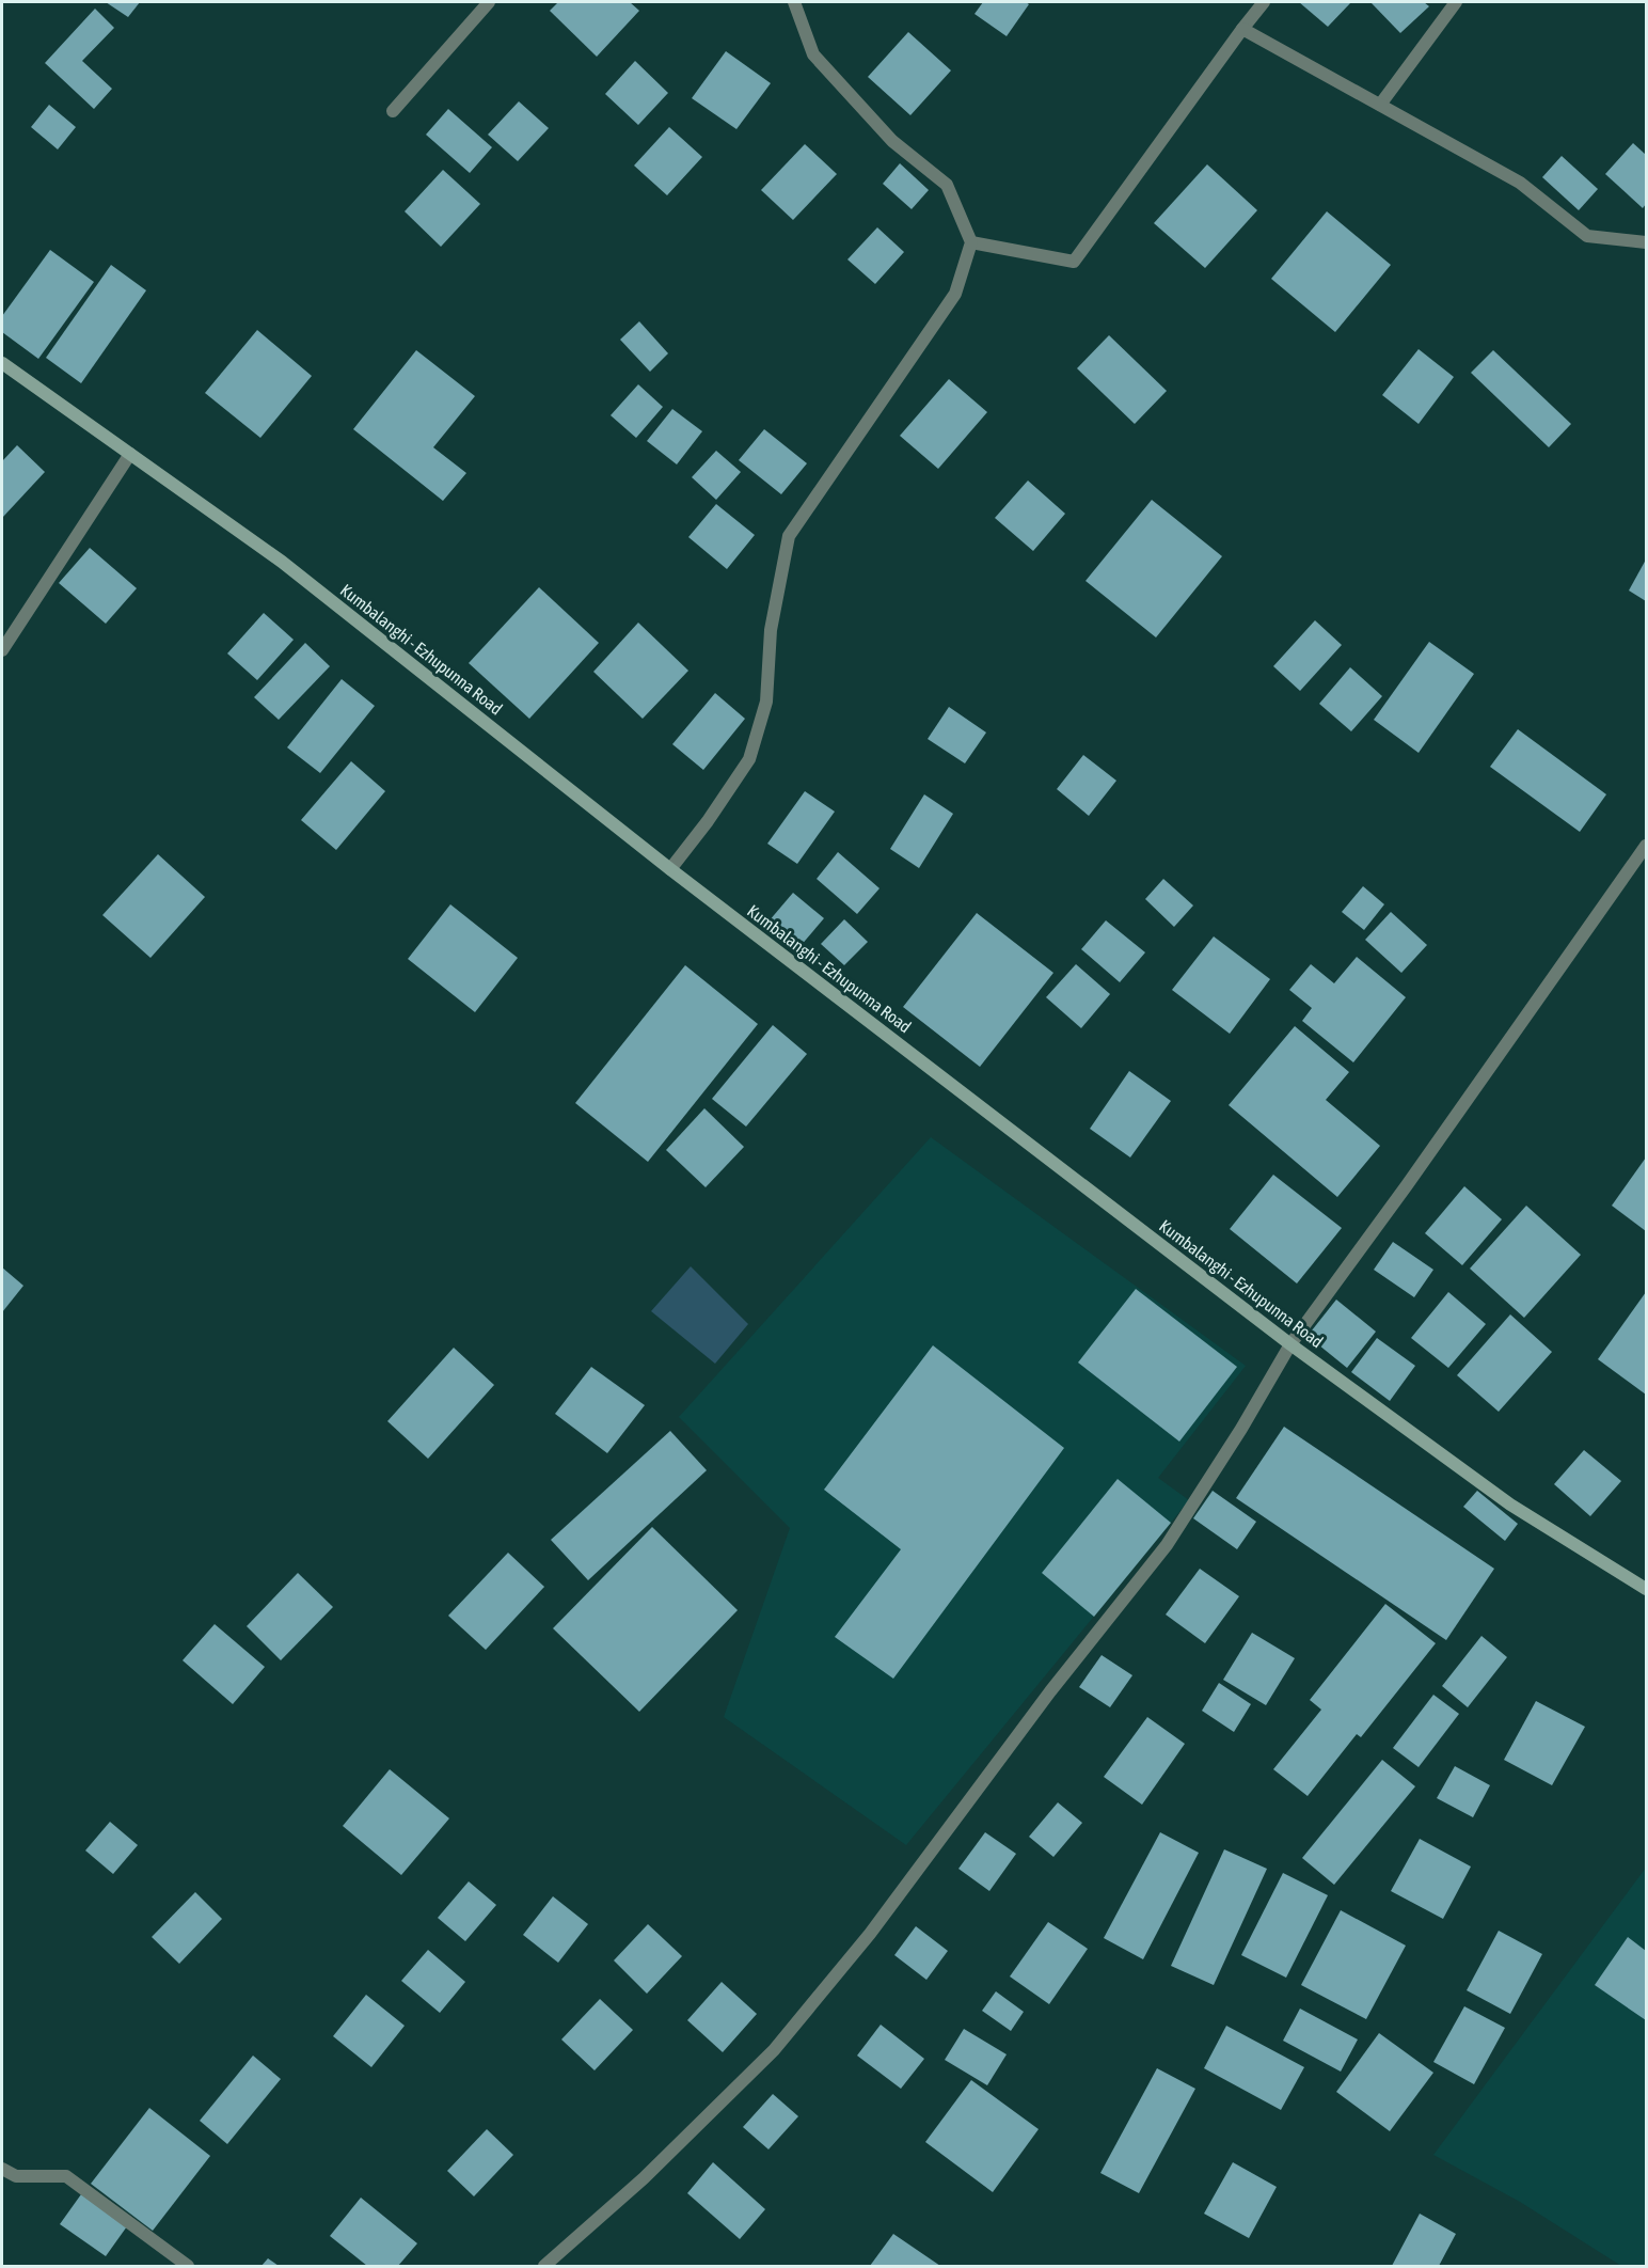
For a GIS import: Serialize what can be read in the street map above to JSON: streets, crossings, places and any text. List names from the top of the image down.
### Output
{
  "streets": {
    "main road": ["Kumbalanghi - Ezhupunna Road"]
  }
}
